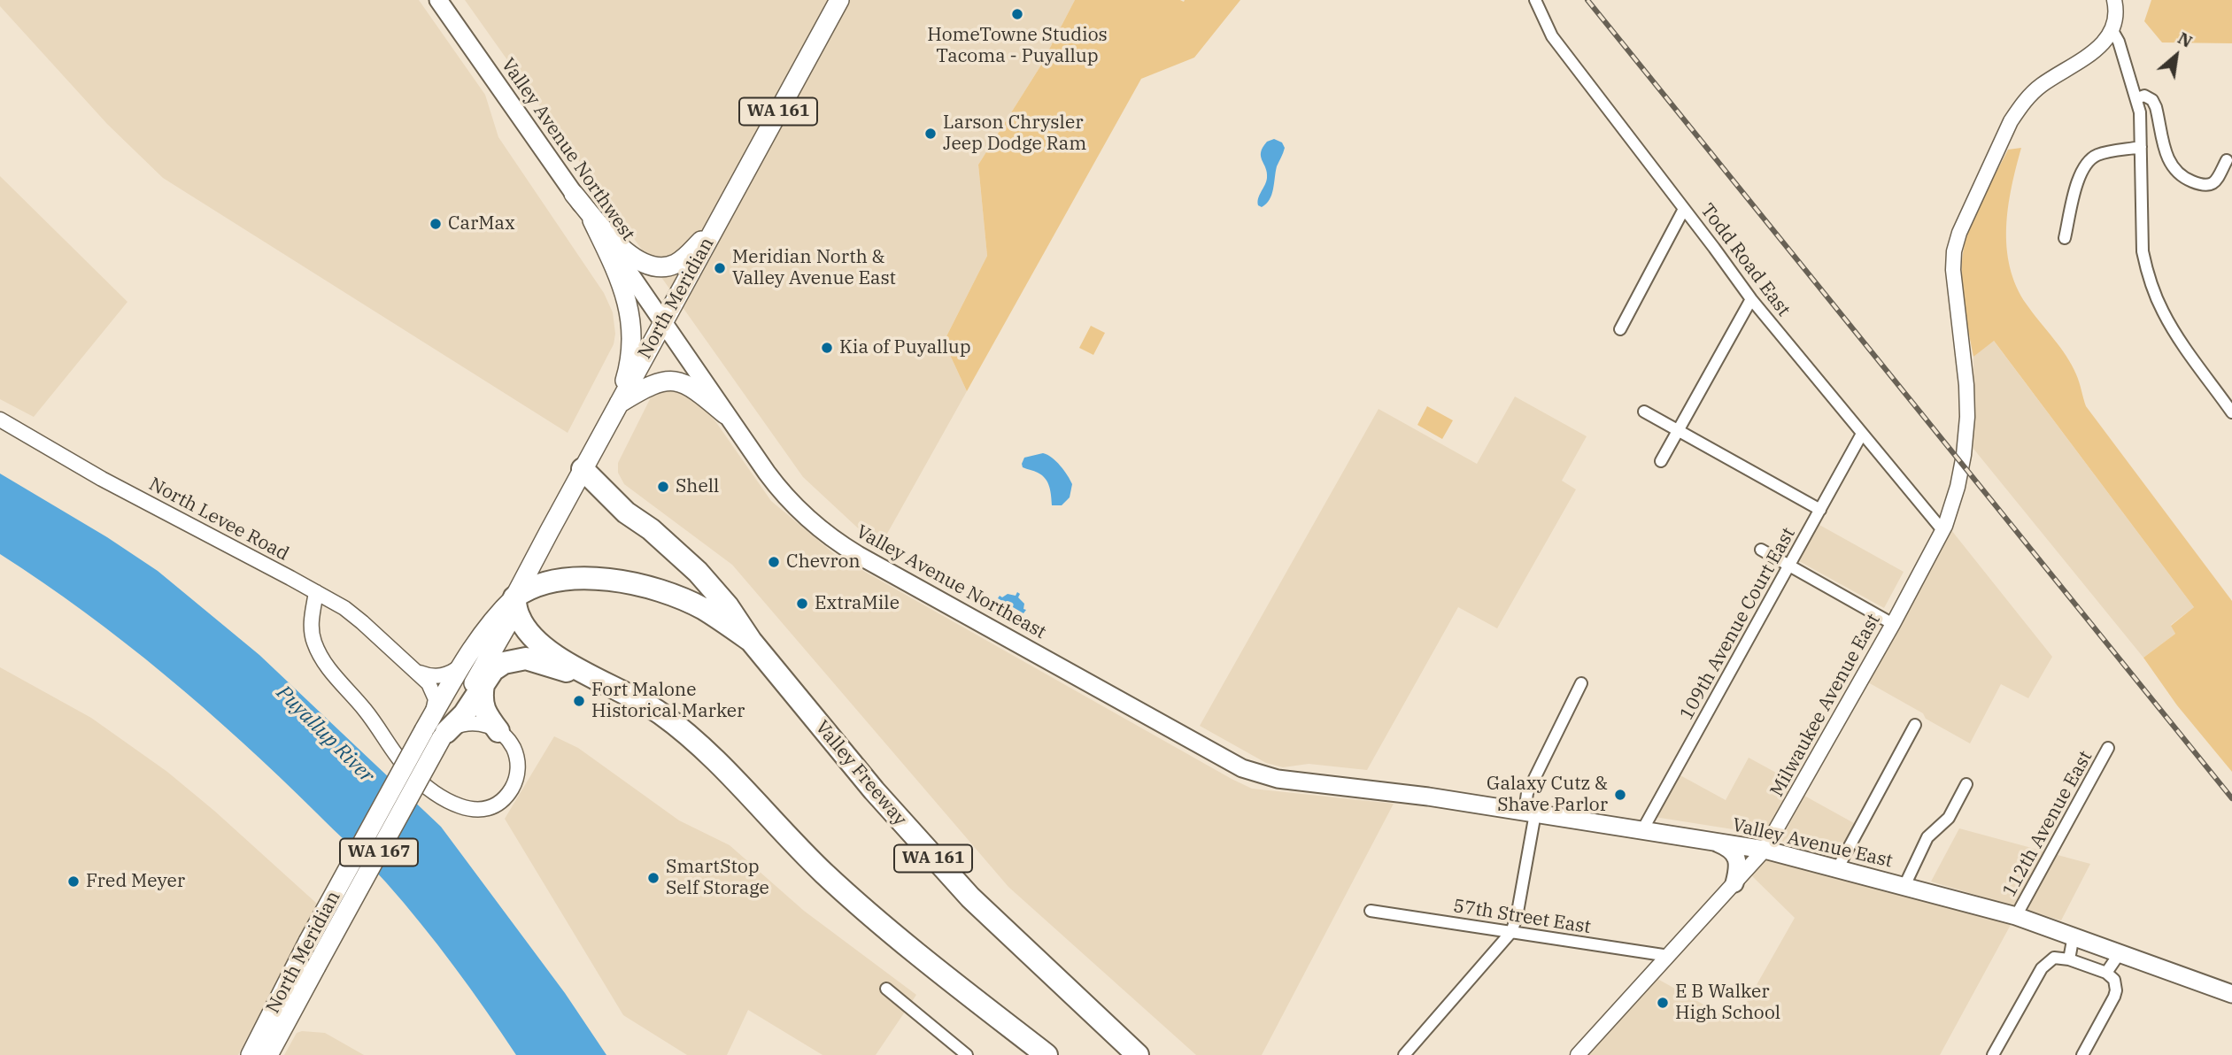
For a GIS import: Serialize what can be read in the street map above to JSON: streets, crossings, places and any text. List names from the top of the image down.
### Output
{
  "streets": {
    "highway": ["WA 161", "Valley Freeway", "WA 167"],
    "main road": [
      "Valley Avenue Northwest",
      "North Meridian",
      "Valley Avenue Northeast",
      "Valley Avenue East"
    ],
    "street": [
      "Todd Road East",
      "North Levee Road",
      "109th Avenue Court East",
      "Milwaukee Avenue East",
      "112th Avenue East",
      "57th Street East"
    ]
  },
  "crossings": [
    ["WA 161", "North Meridian"],
    ["WA 161", "Valley Freeway"],
    ["WA 161", "WA 167"],
    ["Valley Avenue Northwest", "North Meridian"],
    ["Valley Avenue Northwest", "Valley Avenue Northeast"],
    ["Todd Road East", "109th Avenue Court East"],
    ["Todd Road East", "Milwaukee Avenue East"],
    ["North Meridian", "North Levee Road"],
    ["North Meridian", "Valley Avenue Northeast"],
    ["North Meridian", "WA 167"],
    ["North Levee Road", "WA 167"],
    ["Valley Avenue Northeast", "Valley Avenue East"],
    ["109th Avenue Court East", "Valley Avenue East"],
    ["Milwaukee Avenue East", "Valley Avenue East"],
    ["Milwaukee Avenue East", "57th Street East"],
    ["Valley Freeway", "WA 167"],
    ["112th Avenue East", "Valley Avenue East"]
  ],
  "water": ["Puyallup River"],
  "places": [
    "HomeTowne Studios Tacoma - Puyallup",
    "Larson Chrysler Jeep Dodge Ram",
    "CarMax",
    "Meridian North & Valley Avenue East",
    "Kia of Puyallup",
    "Shell",
    "Chevron",
    "ExtraMile",
    "Fort Malone Historical Marker",
    "Galaxy Cutz & Shave Parlor",
    "SmartStop Self Storage",
    "Fred Meyer",
    "E B Walker High School"
  ],
  "north": "top right"
}
